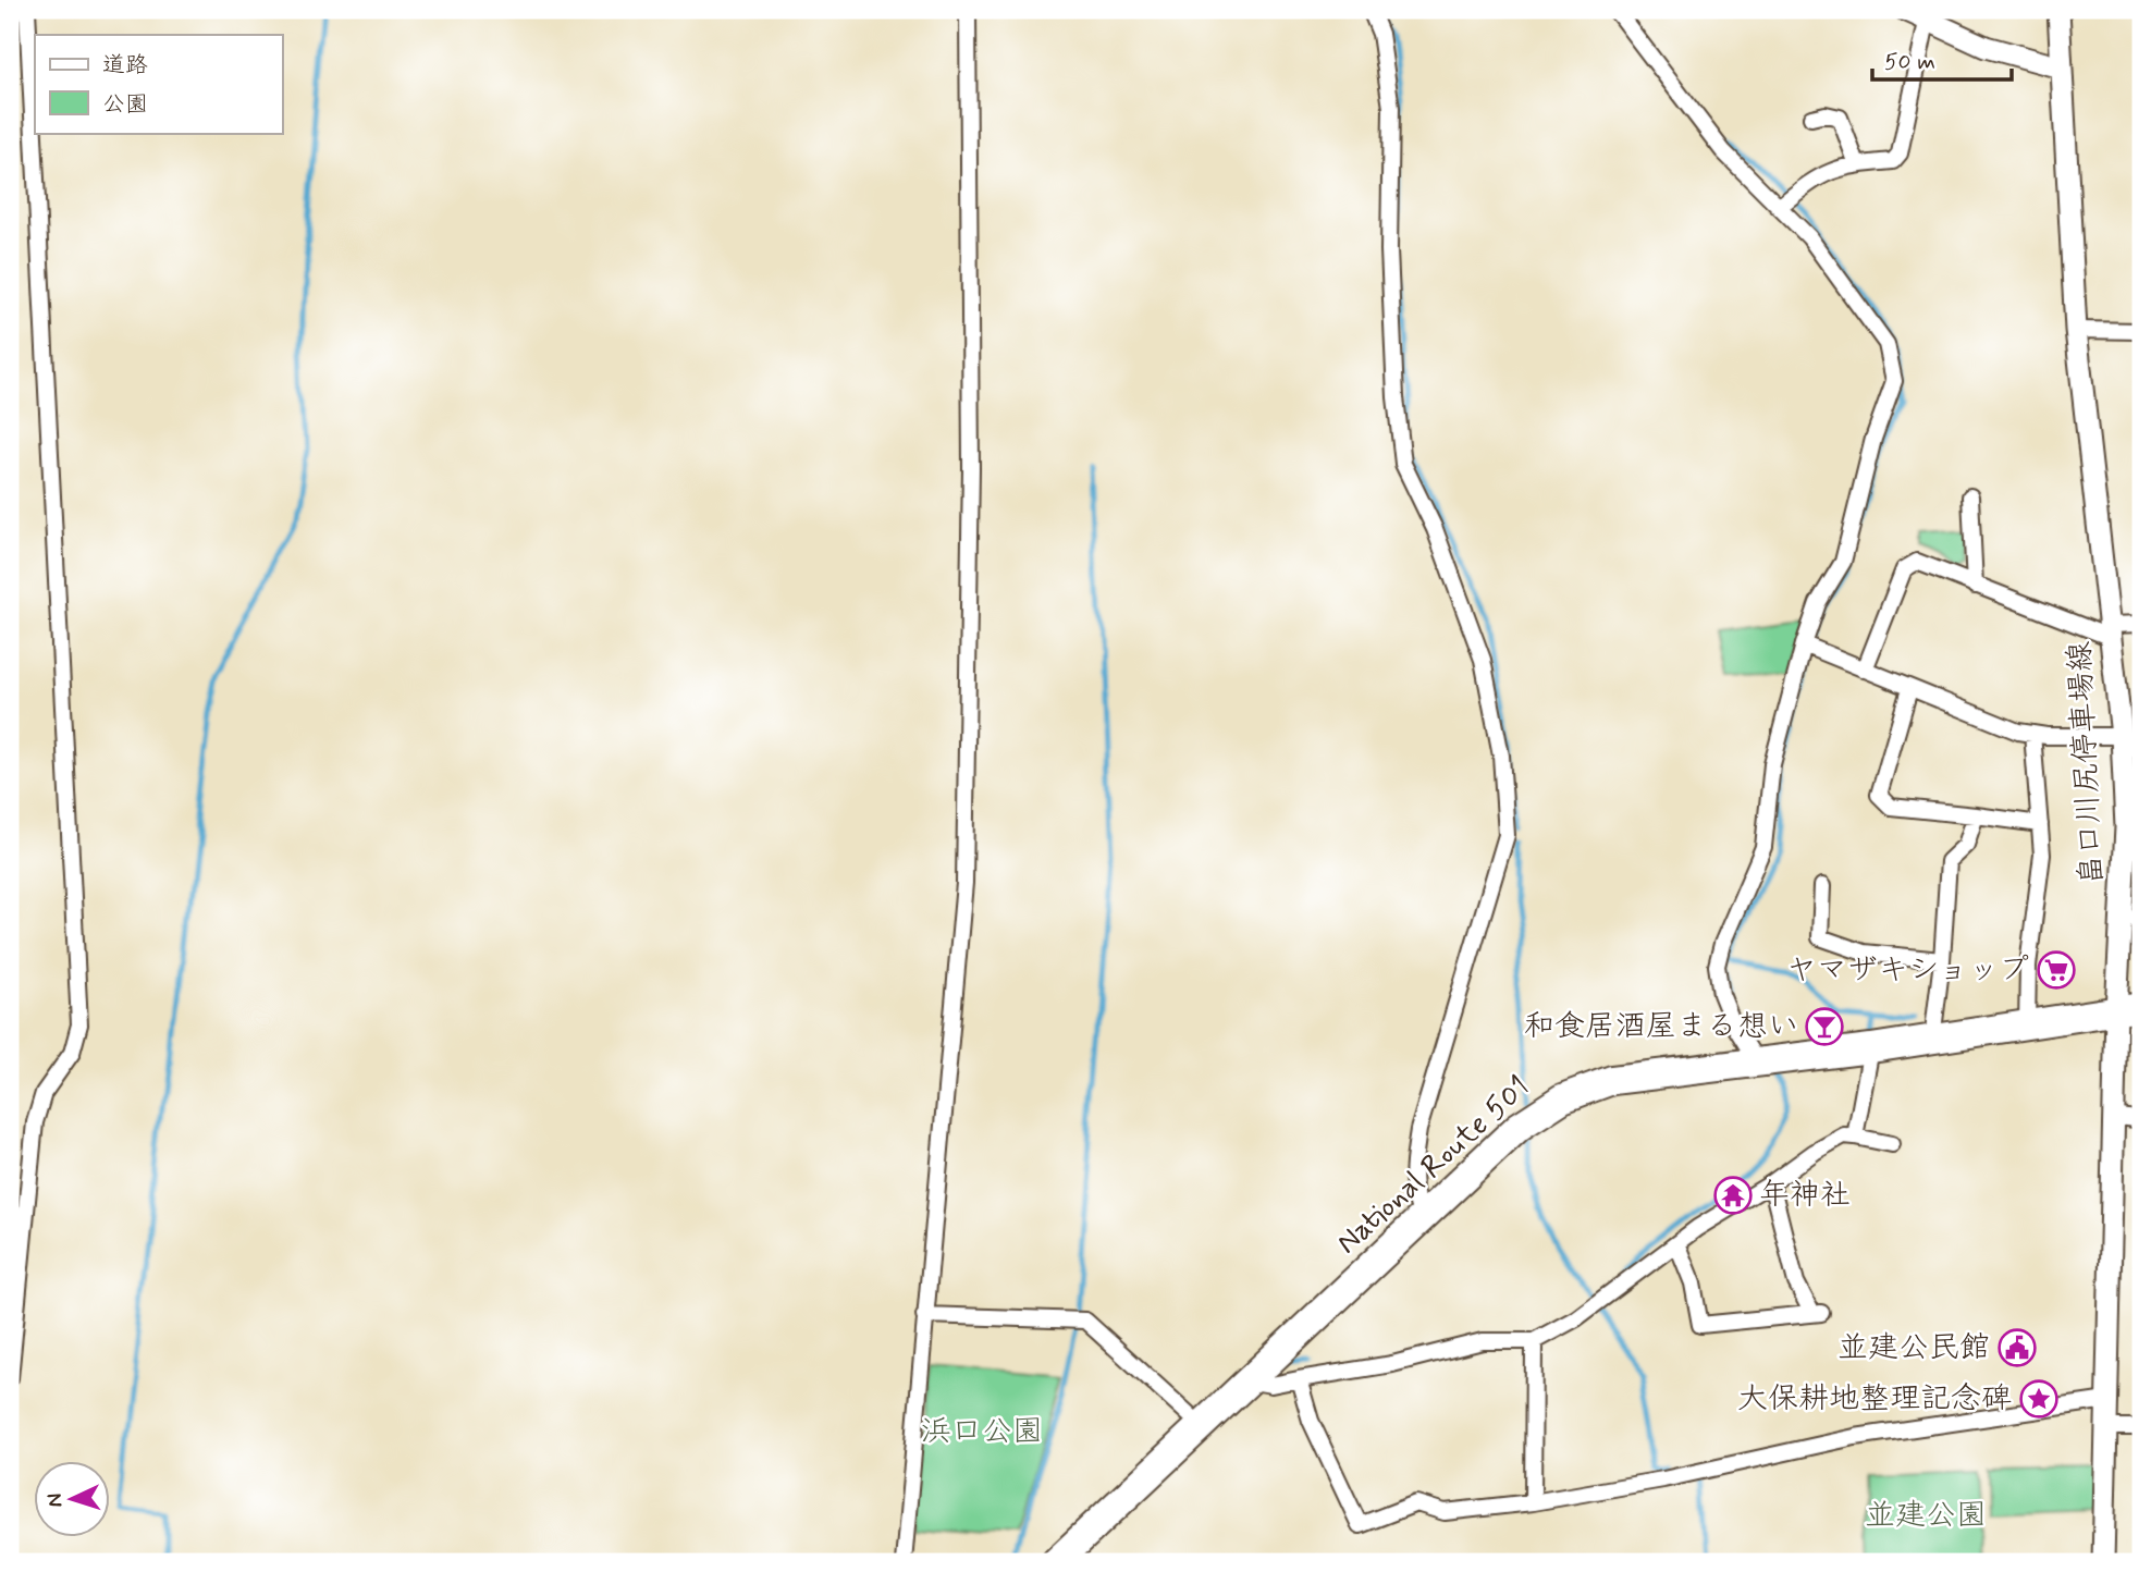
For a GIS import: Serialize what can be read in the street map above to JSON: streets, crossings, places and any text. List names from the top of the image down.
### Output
{
  "streets": {
    "highway": ["National Route 501"],
    "main road": ["畠口川尻停車場線"]
  },
  "crossings": [
    ["畠口川尻停車場線", "National Route 501"]
  ],
  "parks": ["浜口公園", "並建公園"],
  "places": {
    "supermarket": ["ヤマザキショップ"],
    "bar": ["和食居酒屋まる想い"],
    "temple": ["年神社"],
    "public building": ["並建公民館"],
    "place": ["大保耕地整理記念碑"]
  },
  "legend": ["道路", "公園"],
  "scale_bar": "50 m",
  "north": "left"
}
